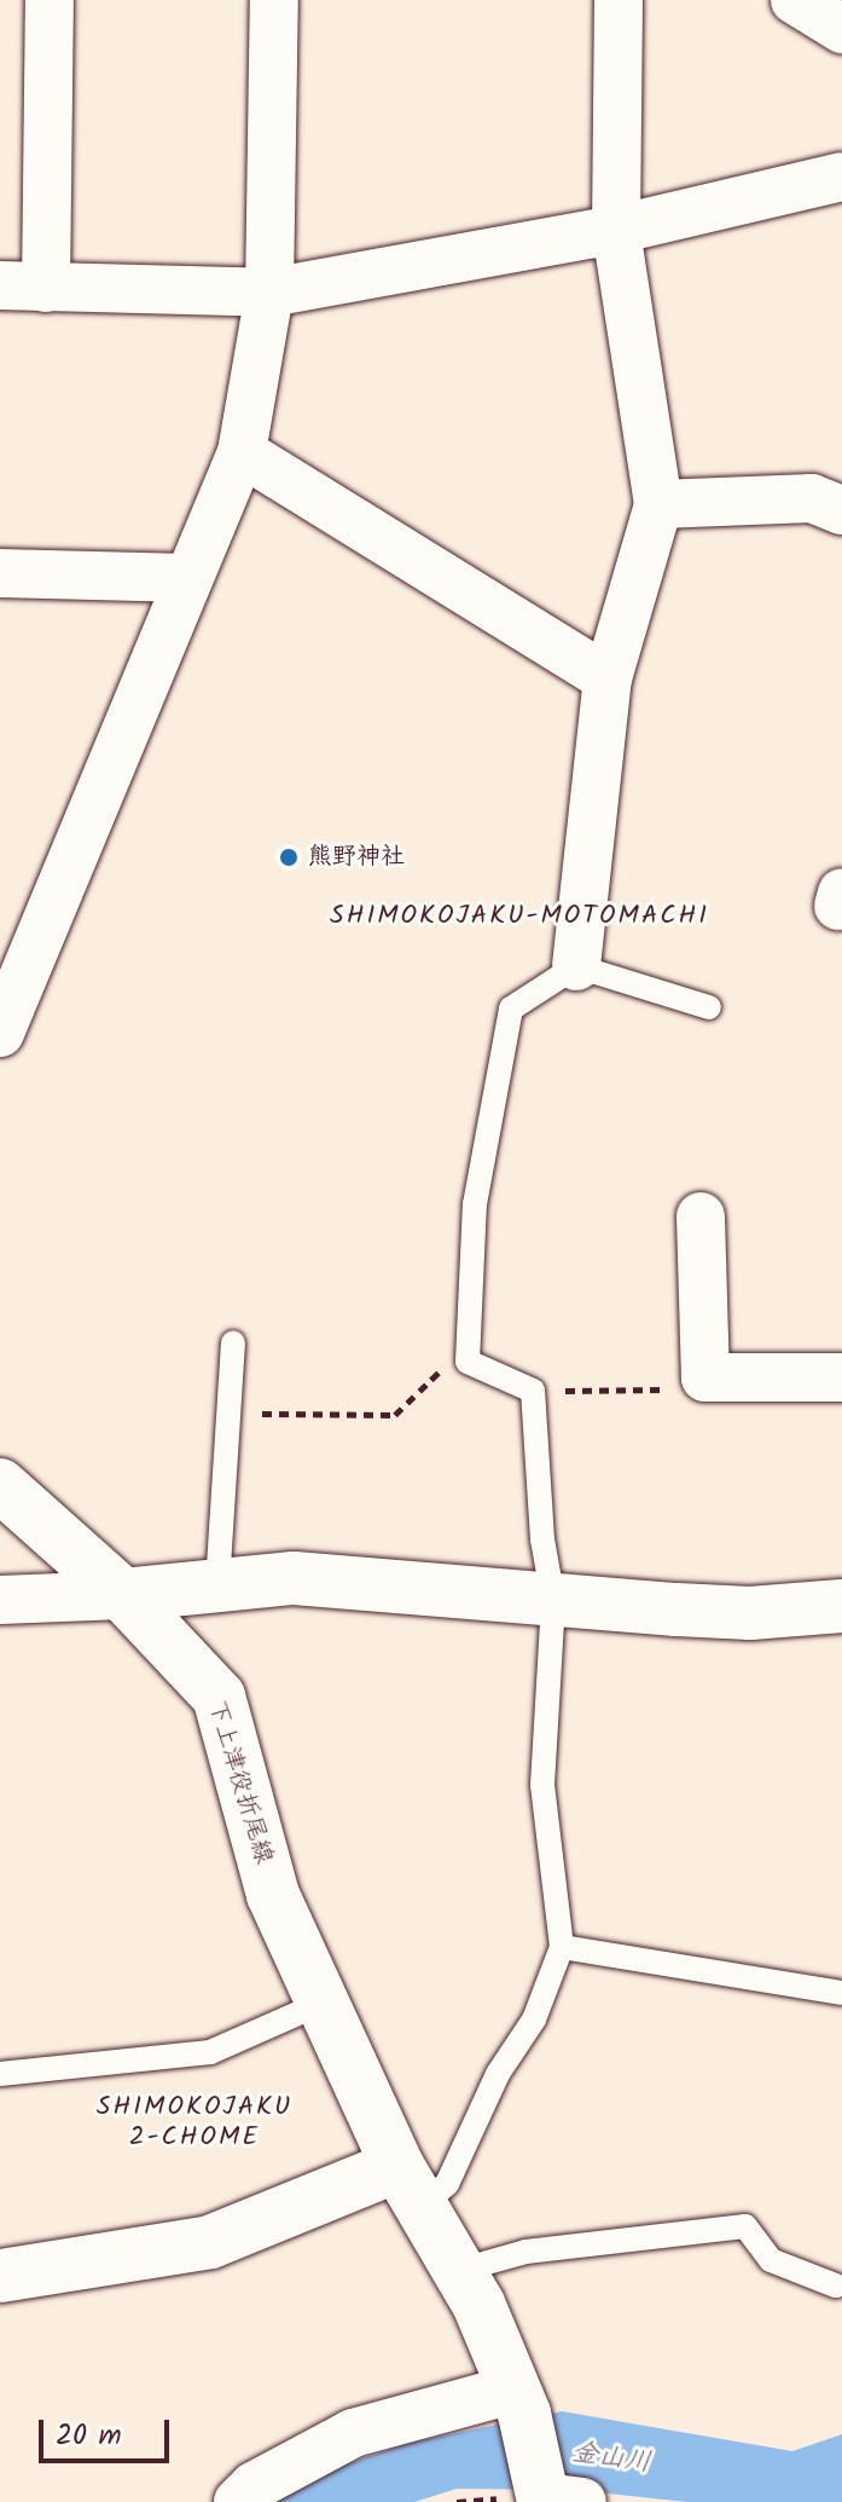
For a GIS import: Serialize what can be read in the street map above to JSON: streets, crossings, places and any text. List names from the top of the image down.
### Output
{
  "streets": {
    "main road": ["下上津役折尾線"]
  },
  "districts": ["SHIMOKOJAKU-MOTOMACHI", "SHIMOKOJAKU 2-CHOME"],
  "water": ["金山川"],
  "places": ["熊野神社"],
  "scale_bar": "20 m"
}
